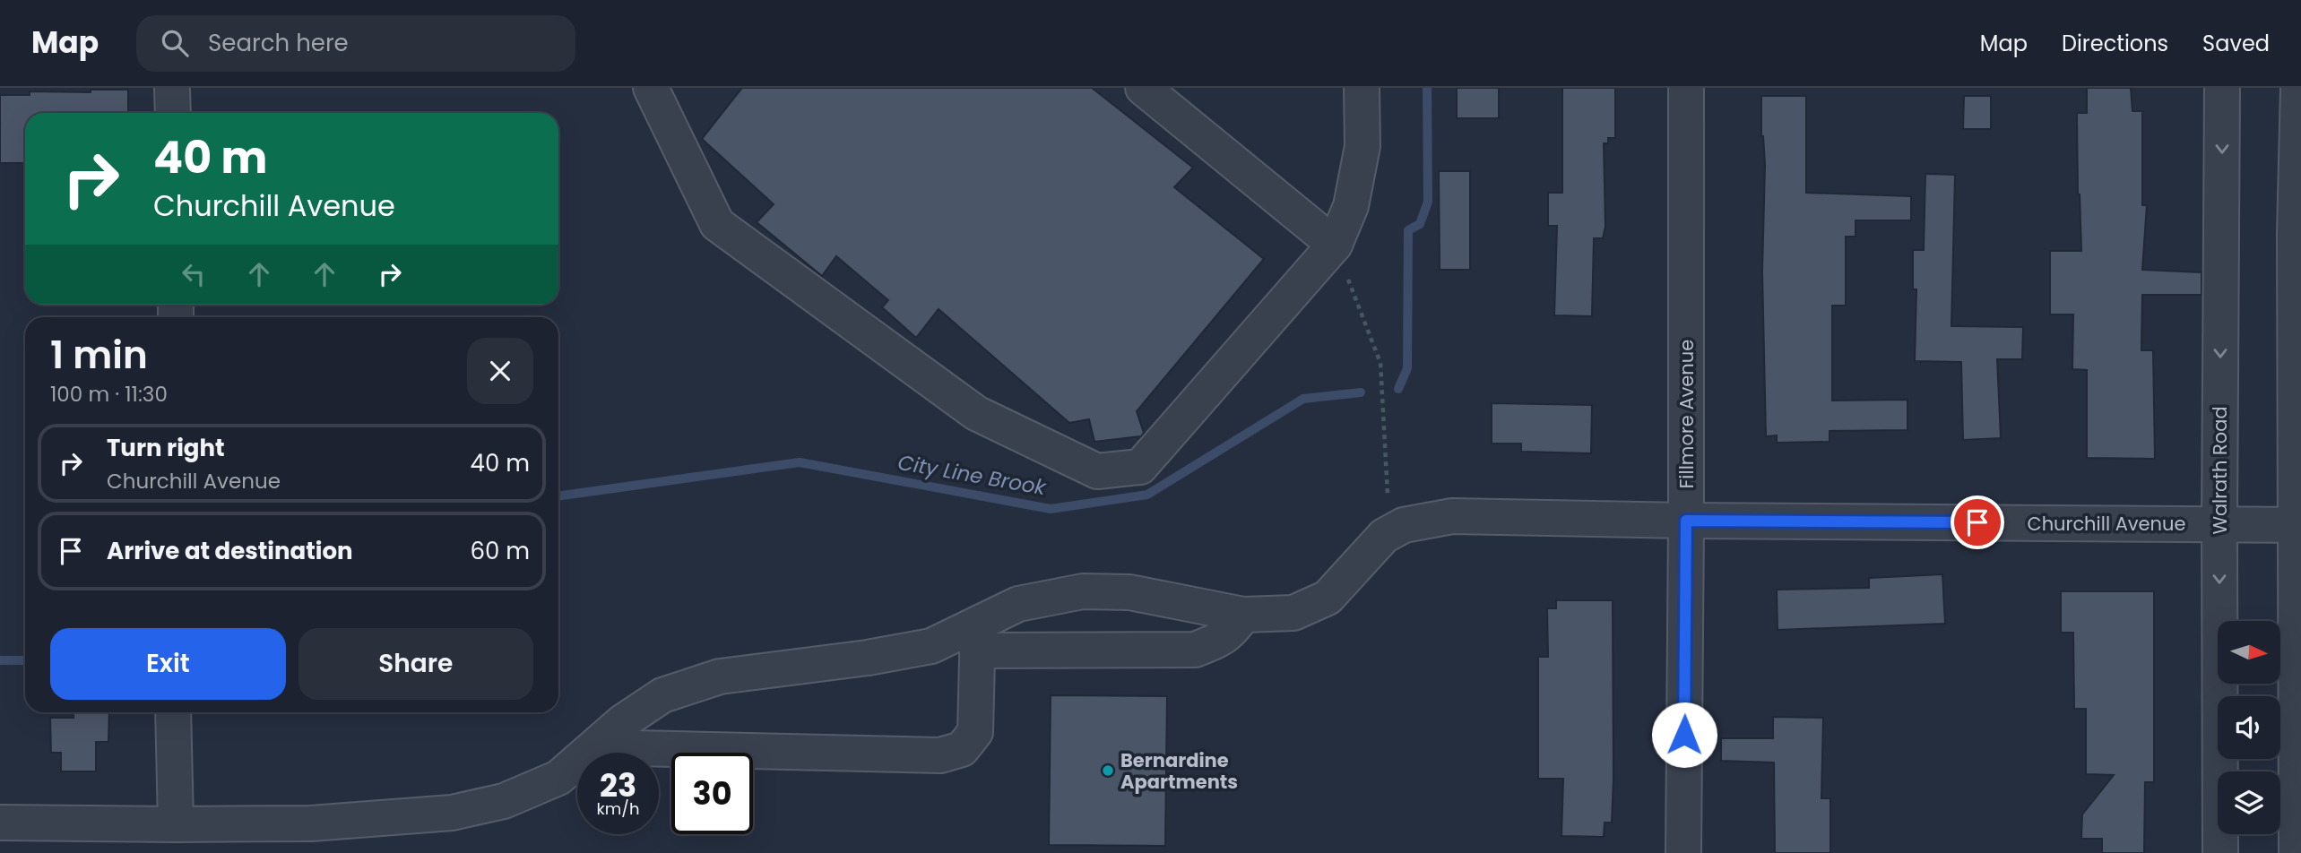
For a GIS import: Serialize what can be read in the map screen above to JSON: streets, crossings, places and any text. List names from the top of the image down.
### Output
{
  "streets": {
    "street": ["Fillmore Avenue", "Walrath Road", "Churchill Avenue"]
  },
  "crossings": [
    ["Fillmore Avenue", "Churchill Avenue"],
    ["Walrath Road", "Churchill Avenue"]
  ],
  "water": ["City Line Brook"],
  "places": ["Bernardine Apartments"],
  "north": "right",
  "page": {
    "header": "Map",
    "search": "Search here",
    "nav": ["Map", "Directions", "Saved"],
    "turn": ["40 m", "Churchill Avenue"],
    "heading": ["1 min", "100 m · 11:30"],
    "list": [
      {
        "name": "Turn right",
        "note": "Churchill Avenue",
        "value": "40 m"
      },
      {
        "name": "Arrive at destination",
        "value": "60 m"
      }
    ],
    "buttons": ["Exit", "Share"],
    "speed": "23 km/h",
    "limit": "30"
  }
}
